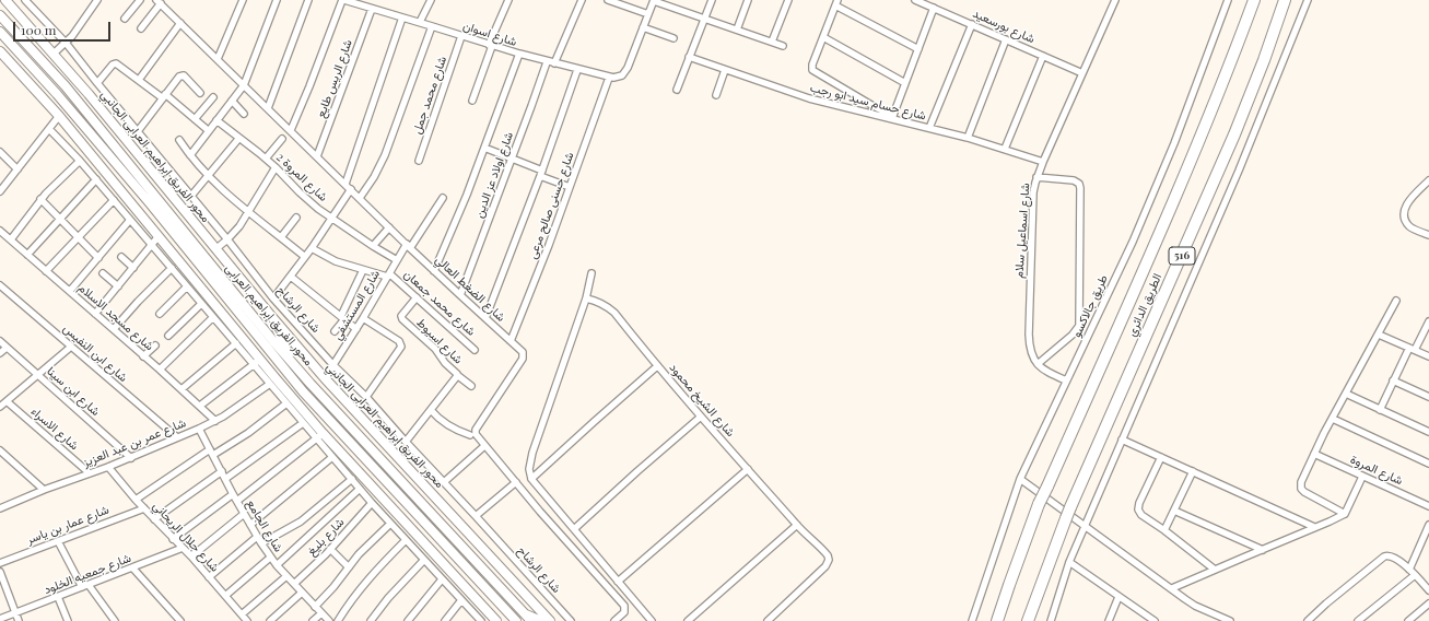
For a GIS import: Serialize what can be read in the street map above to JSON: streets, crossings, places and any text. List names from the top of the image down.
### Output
{
  "streets": {
    "highway": ["516", "الطريق الدائري"],
    "main road": ["محور الفريق إبراهيم العرابى الجانبي", "محور الفريق إبراهيم العرابى"],
    "street": [
      "شارع بورسعيد",
      "شارع اسوان",
      "شارع الريس طايع",
      "شارع محمد جمل",
      "شارع حسام سيد ابو رجب",
      "شارع اولاد عز الدين",
      "شارع المروة 2",
      "شارع حسنى صالح مرعى",
      "شارع اسماعيل سلام",
      "شارع الضغط العالي",
      "شارع محمد جمعان",
      "شارع المستشفي",
      "طريق جالاكسو",
      "شارع الرشاح",
      "شارع مسجد الاسلام",
      "شارع اسيوط",
      "شارع ابن النفيس",
      "شارع ابن سينا",
      "شارع الشيخ محمود",
      "شارع الاسراء",
      "شارع عمر بن عبد العزيز",
      "شارع المروة",
      "شارع عمار بن ياسر",
      "شارع الجامع",
      "شارع جلال الريحاني",
      "شارع بليغ",
      "شارع جمعيه الخلود"
    ]
  },
  "crossings": [
    ["شارع بورسعيد", "شارع اسماعيل سلام"],
    ["شارع اسوان", "شارع الريس طايع"],
    ["شارع اسوان", "شارع محمد جمل"],
    ["شارع اسوان", "شارع اولاد عز الدين"],
    ["شارع اسوان", "شارع حسنى صالح مرعى"],
    ["شارع الريس طايع", "شارع الضغط العالي"],
    ["شارع حسام سيد ابو رجب", "شارع اسماعيل سلام"],
    ["محور الفريق إبراهيم العرابى الجانبي", "شارع المستشفي"],
    ["شارع اولاد عز الدين", "شارع الضغط العالي"],
    ["شارع المروة 2", "شارع المستشفي"],
    ["شارع حسنى صالح مرعى", "شارع الضغط العالي"],
    ["شارع الضغط العالي", "شارع المستشفي"],
    ["شارع محمد جمعان", "شارع المستشفي"],
    ["شارع محمد جمعان", "شارع اسيوط"],
    ["شارع المستشفي", "شارع الرشاح"],
    ["شارع الرشاح", "شارع اسيوط"],
    ["شارع مسجد الاسلام", "شارع عمر بن عبد العزيز"],
    ["شارع ابن النفيس", "شارع عمر بن عبد العزيز"],
    ["شارع ابن سينا", "شارع عمر بن عبد العزيز"],
    ["شارع الاسراء", "شارع عمر بن عبد العزيز"],
    ["شارع عمر بن عبد العزيز", "شارع الجامع"],
    ["شارع عمر بن عبد العزيز", "شارع جلال الريحاني"],
    ["شارع عمار بن ياسر", "شارع جلال الريحاني"],
    ["شارع الجامع", "شارع بليغ"],
    ["شارع جلال الريحاني", "شارع جمعيه الخلود"]
  ],
  "scale_bar": "100 m"
}
